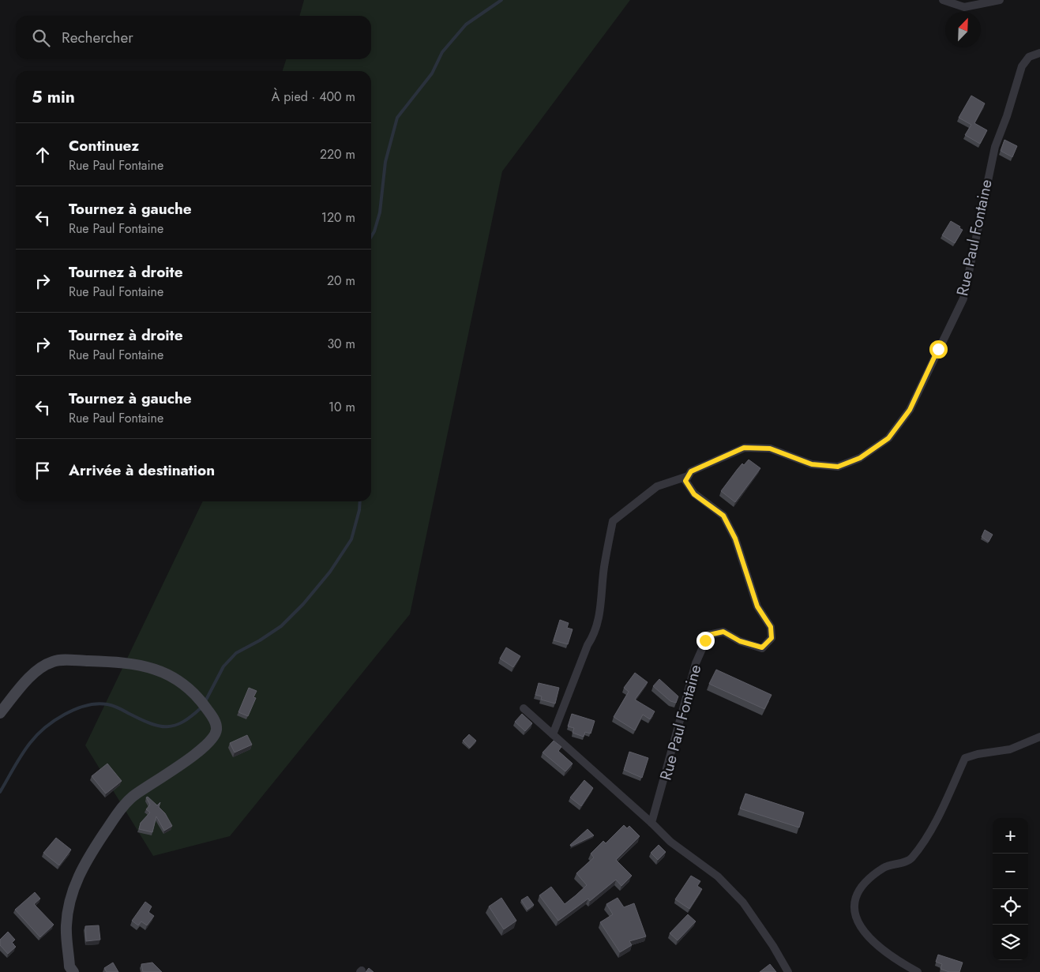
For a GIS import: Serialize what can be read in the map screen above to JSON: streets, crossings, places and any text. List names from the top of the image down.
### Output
{
  "streets": {
    "street": ["Rue Paul Fontaine"]
  },
  "north": "top right",
  "page": {
    "search": "Rechercher",
    "heading": ["5 min", "À pied · 400 m"],
    "list": [
      ["Continuez", "Rue Paul Fontaine", "220 m"],
      ["Tournez à gauche", "Rue Paul Fontaine", "120 m"],
      ["Tournez à droite", "Rue Paul Fontaine", "20 m"],
      ["Tournez à droite", "Rue Paul Fontaine", "30 m"],
      ["Tournez à gauche", "Rue Paul Fontaine", "10 m"],
      "Arrivée à destination"
    ],
    "map_buttons": ["+", "−"]
  }
}
